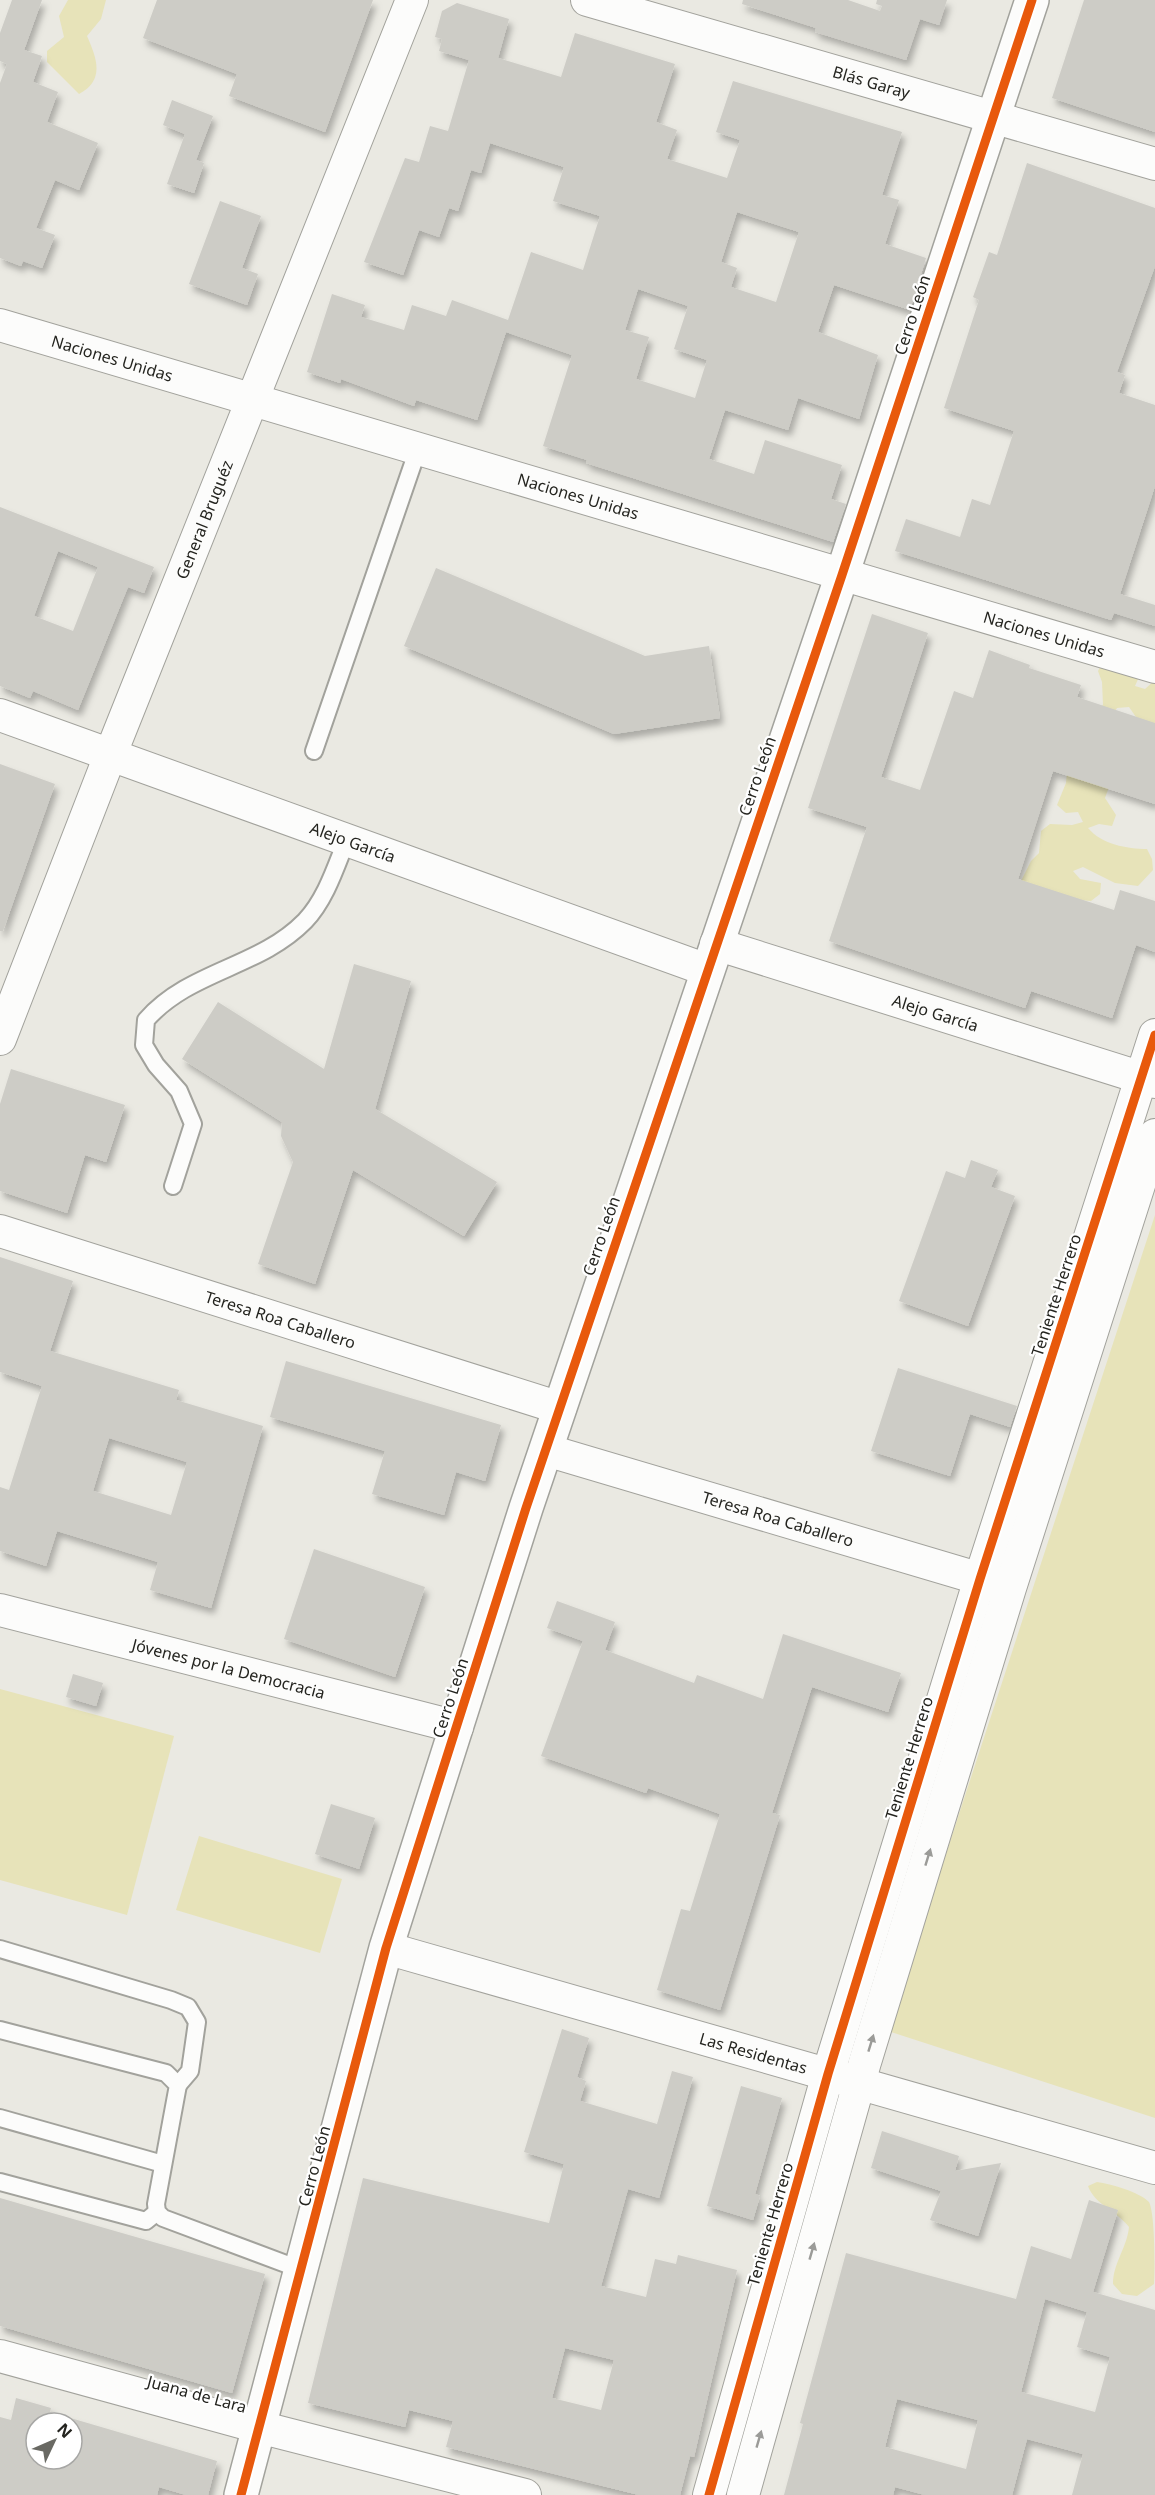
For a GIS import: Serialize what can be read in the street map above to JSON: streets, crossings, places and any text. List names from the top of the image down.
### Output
{
  "streets": {
    "street": [
      "Blás Garay",
      "Cerro León",
      "Naciones Unidas",
      "General Bruguéz",
      "Alejo García",
      "Teniente Herrero",
      "Teresa Roa Caballero",
      "Jóvenes por la Democracia",
      "Las Residentas",
      "Juana de Lara"
    ]
  },
  "crossings": [
    ["Blás Garay", "Cerro León"],
    ["Cerro León", "Naciones Unidas"],
    ["Cerro León", "Alejo García"],
    ["Cerro León", "Teresa Roa Caballero"],
    ["Cerro León", "Jóvenes por la Democracia"],
    ["Cerro León", "Las Residentas"],
    ["Cerro León", "Juana de Lara"],
    ["Naciones Unidas", "General Bruguéz"],
    ["General Bruguéz", "Alejo García"],
    ["Alejo García", "Teniente Herrero"],
    ["Teniente Herrero", "Teresa Roa Caballero"],
    ["Teniente Herrero", "Las Residentas"]
  ],
  "north": "top right"
}
